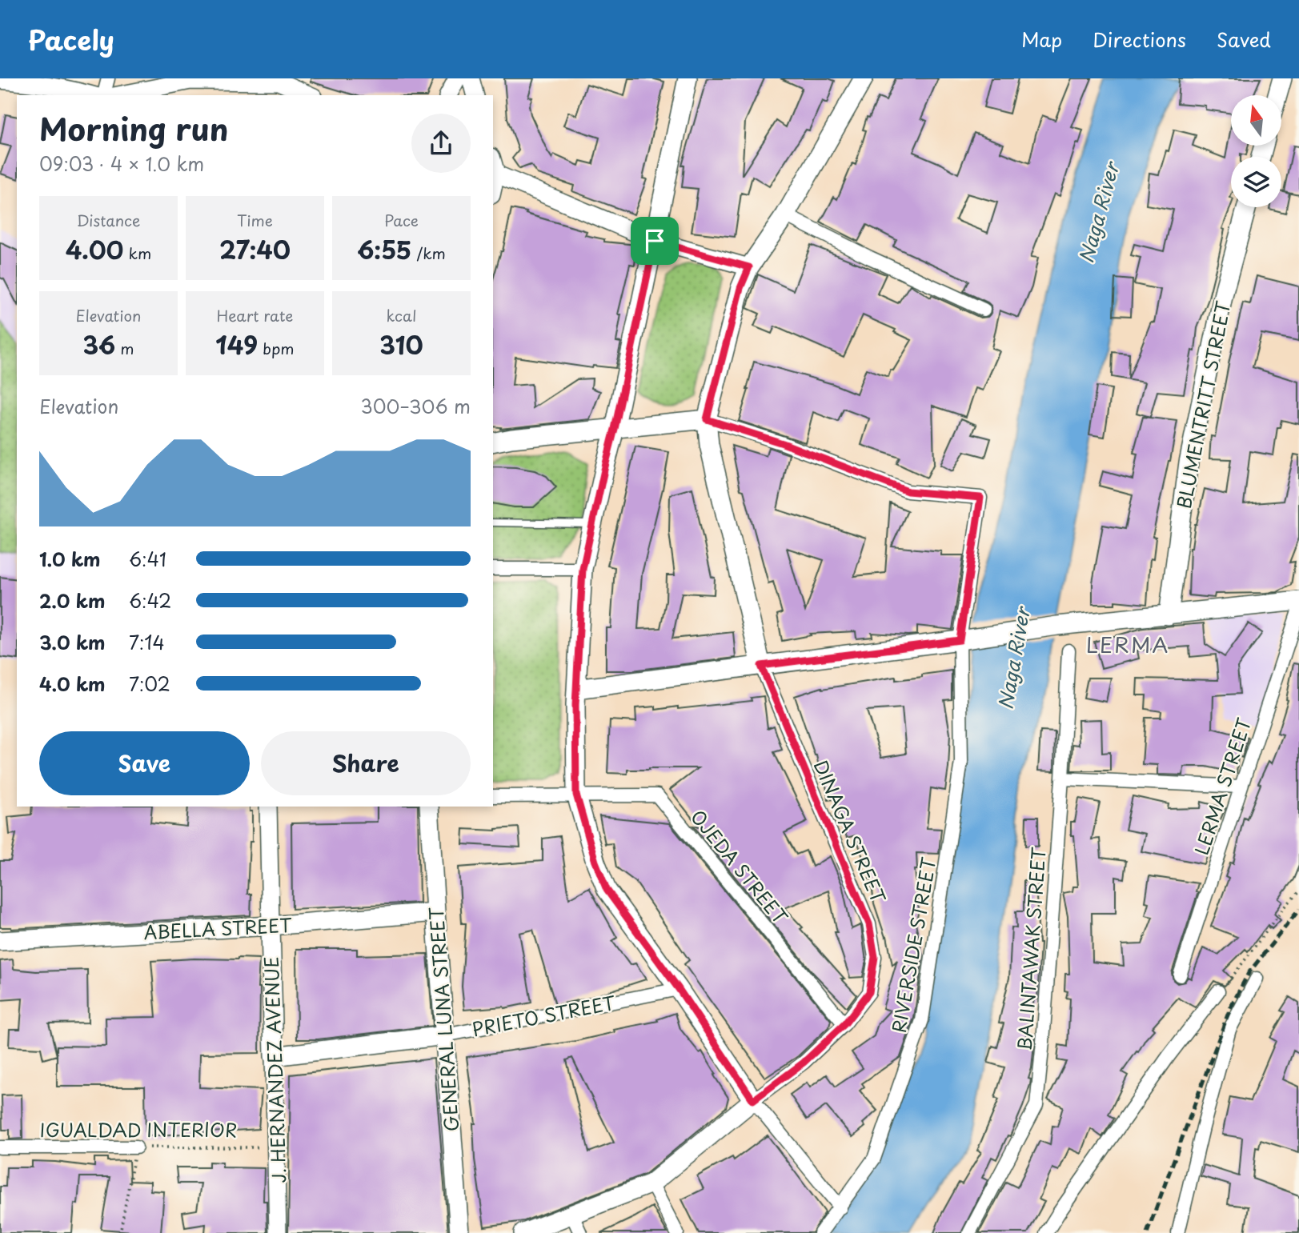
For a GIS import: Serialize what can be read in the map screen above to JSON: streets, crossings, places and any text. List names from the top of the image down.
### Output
{
  "streets": {
    "main road": [
      "BLUMENTRITT STREET",
      "ABELLA STREET",
      "PRIETO STREET",
      "GENERAL LUNA STREET",
      "J. HERNANDEZ AVENUE"
    ],
    "street": [
      "LERMA STREET",
      "DINAGA STREET",
      "OJEDA STREET",
      "RIVERSIDE STREET",
      "BALINTAWAK STREET",
      "IGUALDAD INTERIOR"
    ]
  },
  "crossings": [
    ["DINAGA STREET", "OJEDA STREET"],
    ["ABELLA STREET", "GENERAL LUNA STREET"],
    ["ABELLA STREET", "J. HERNANDEZ AVENUE"],
    ["PRIETO STREET", "GENERAL LUNA STREET"],
    ["PRIETO STREET", "J. HERNANDEZ AVENUE"],
    ["J. HERNANDEZ AVENUE", "IGUALDAD INTERIOR"]
  ],
  "districts": ["LERMA"],
  "water": ["Naga River"],
  "north": "top",
  "page": {
    "header": "Pacely",
    "nav": ["Map", "Directions", "Saved"],
    "heading": ["Morning run", "09:03 · 4 × 1.0 km"],
    "stats": [
      ["Distance", "4.00 km"],
      ["Time", "27:40"],
      ["Pace", "6:55 /km"],
      ["Elevation", "36 m"],
      ["Heart rate", "149 bpm"],
      ["kcal", "310"]
    ],
    "chart": ["Elevation", "300–306 m"],
    "list": [
      {
        "name": "1.0 km",
        "note": "6:41"
      },
      {
        "name": "2.0 km",
        "note": "6:42"
      },
      {
        "name": "3.0 km",
        "note": "7:14"
      },
      {
        "name": "4.0 km",
        "note": "7:02"
      }
    ],
    "buttons": ["Save", "Share"]
  }
}
